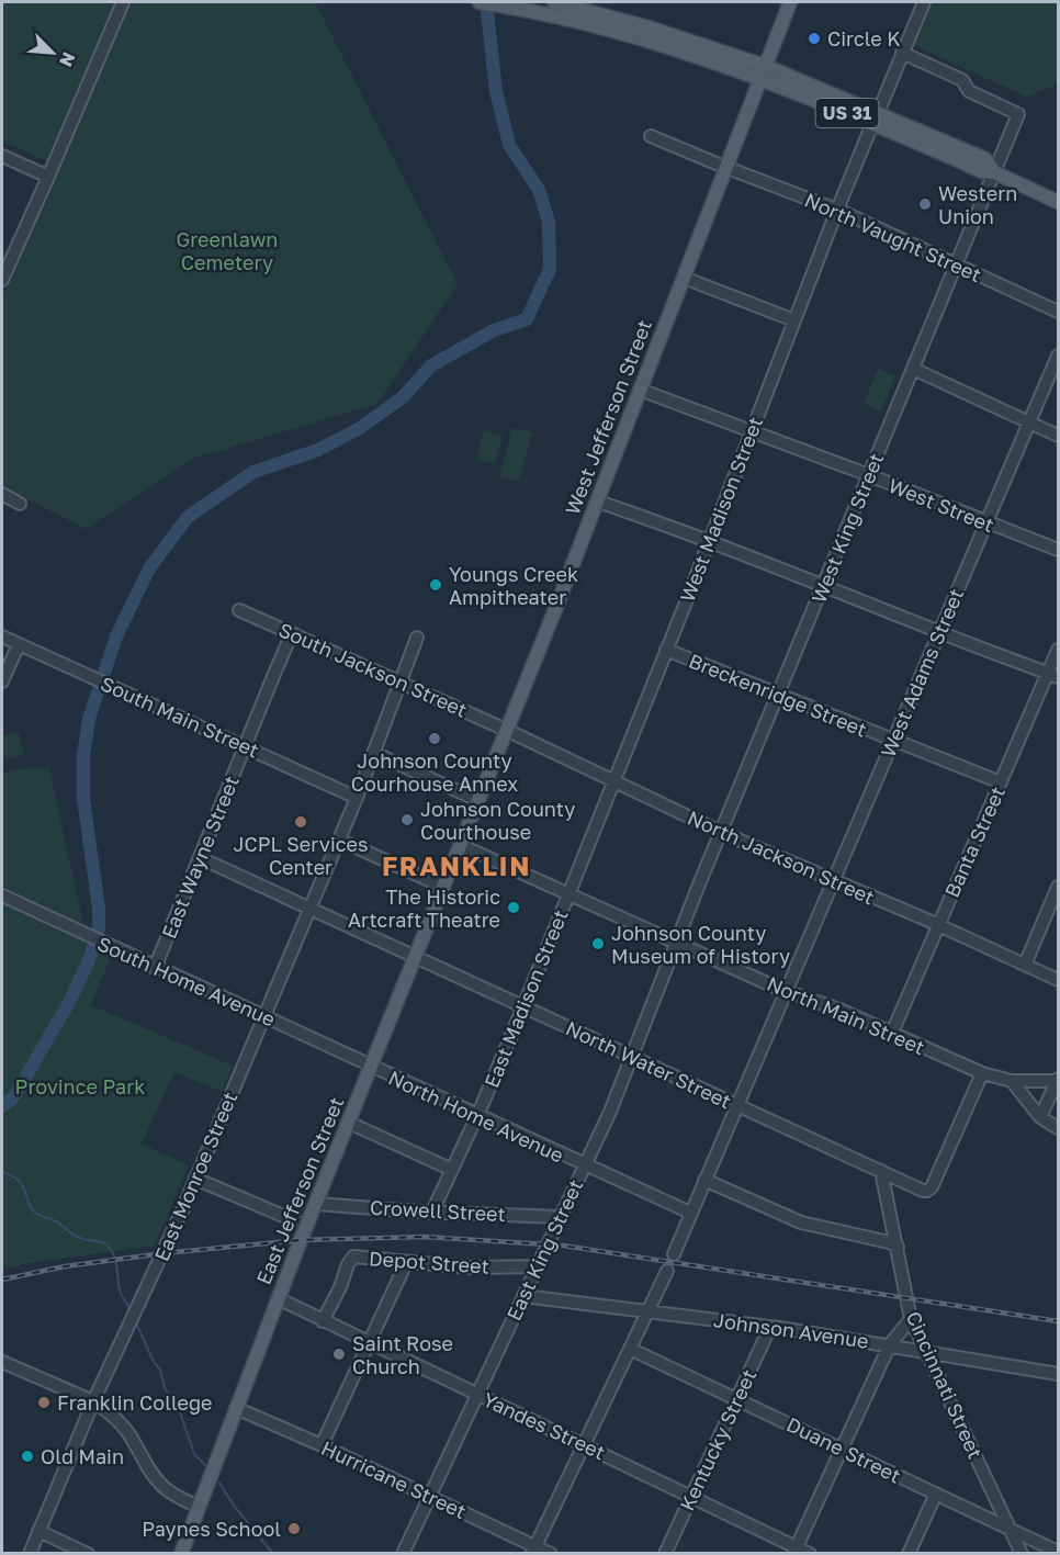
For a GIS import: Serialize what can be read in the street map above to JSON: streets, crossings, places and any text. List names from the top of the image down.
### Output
{
  "streets": {
    "main road": ["US 31", "West Jefferson Street", "East Jefferson Street"],
    "street": [
      "North Vaught Street",
      "West Street",
      "West Madison Street",
      "West King Street",
      "South Jackson Street",
      "West Adams Street",
      "Breckenridge Street",
      "South Main Street",
      "Banta Street",
      "East Wayne Street",
      "North Jackson Street",
      "South Home Avenue",
      "East Madison Street",
      "North Main Street",
      "North Water Street",
      "North Home Avenue",
      "East Monroe Street",
      "Crowell Street",
      "East King Street",
      "Depot Street",
      "Johnson Avenue",
      "Cincinnati Street",
      "Yandes Street",
      "Kentucky Street",
      "Duane Street",
      "Hurricane Street"
    ]
  },
  "crossings": [
    ["US 31", "West Jefferson Street"],
    ["US 31", "West Madison Street"],
    ["US 31", "West King Street"],
    ["North Vaught Street", "West Jefferson Street"],
    ["North Vaught Street", "West Madison Street"],
    ["North Vaught Street", "West King Street"],
    ["West Jefferson Street", "West Street"],
    ["West Jefferson Street", "South Jackson Street"],
    ["West Jefferson Street", "North Jackson Street"],
    ["West Jefferson Street", "North Main Street"],
    ["West Jefferson Street", "East Jefferson Street"],
    ["West Street", "West Madison Street"],
    ["West Street", "West King Street"],
    ["West Street", "West Adams Street"],
    ["West Madison Street", "West King Street"],
    ["West Madison Street", "Breckenridge Street"],
    ["West Madison Street", "North Jackson Street"],
    ["West Madison Street", "East Madison Street"],
    ["West Madison Street", "North Main Street"],
    ["West King Street", "Breckenridge Street"],
    ["West King Street", "North Jackson Street"],
    ["West King Street", "North Main Street"],
    ["West King Street", "East King Street"],
    ["South Jackson Street", "East Wayne Street"],
    ["South Jackson Street", "North Jackson Street"],
    ["South Jackson Street", "East Monroe Street"],
    ["West Adams Street", "Breckenridge Street"],
    ["West Adams Street", "North Jackson Street"],
    ["West Adams Street", "North Main Street"],
    ["West Adams Street", "North Water Street"],
    ["West Adams Street", "North Home Avenue"],
    ["Breckenridge Street", "Banta Street"],
    ["South Main Street", "East Wayne Street"],
    ["South Main Street", "East Monroe Street"],
    ["Banta Street", "North Jackson Street"],
    ["Banta Street", "North Main Street"],
    ["East Wayne Street", "South Home Avenue"],
    ["East Wayne Street", "North Water Street"],
    ["South Home Avenue", "North Home Avenue"],
    ["South Home Avenue", "East Monroe Street"],
    ["South Home Avenue", "East Jefferson Street"],
    ["East Madison Street", "North Main Street"],
    ["East Madison Street", "North Water Street"],
    ["East Madison Street", "North Home Avenue"],
    ["East Madison Street", "Crowell Street"],
    ["North Main Street", "North Water Street"],
    ["North Main Street", "East Jefferson Street"],
    ["North Main Street", "East King Street"],
    ["North Water Street", "East Monroe Street"],
    ["North Water Street", "East Jefferson Street"],
    ["North Water Street", "East King Street"],
    ["North Water Street", "Cincinnati Street"],
    ["North Home Avenue", "East Jefferson Street"],
    ["North Home Avenue", "East King Street"],
    ["East Jefferson Street", "Crowell Street"],
    ["East Jefferson Street", "Yandes Street"],
    ["East Jefferson Street", "Hurricane Street"],
    ["Crowell Street", "East King Street"],
    ["East King Street", "Depot Street"],
    ["East King Street", "Johnson Avenue"],
    ["East King Street", "Yandes Street"],
    ["East King Street", "Hurricane Street"],
    ["Depot Street", "Yandes Street"],
    ["Johnson Avenue", "Cincinnati Street"],
    ["Johnson Avenue", "Kentucky Street"],
    ["Cincinnati Street", "Duane Street"],
    ["Yandes Street", "Kentucky Street"],
    ["Kentucky Street", "Duane Street"]
  ],
  "districts": ["FRANKLIN"],
  "parks": ["Greenlawn Cemetery", "Province Park"],
  "places": [
    "Circle K",
    "Western Union",
    "Youngs Creek Ampitheater",
    "Johnson County Courhouse Annex",
    "Johnson County Courthouse",
    "JCPL Services Center",
    "The Historic Artcraft Theatre",
    "Johnson County Museum of History",
    "Saint Rose Church",
    "Franklin College",
    "Old Main",
    "Paynes School"
  ],
  "north": "bottom right"
}
